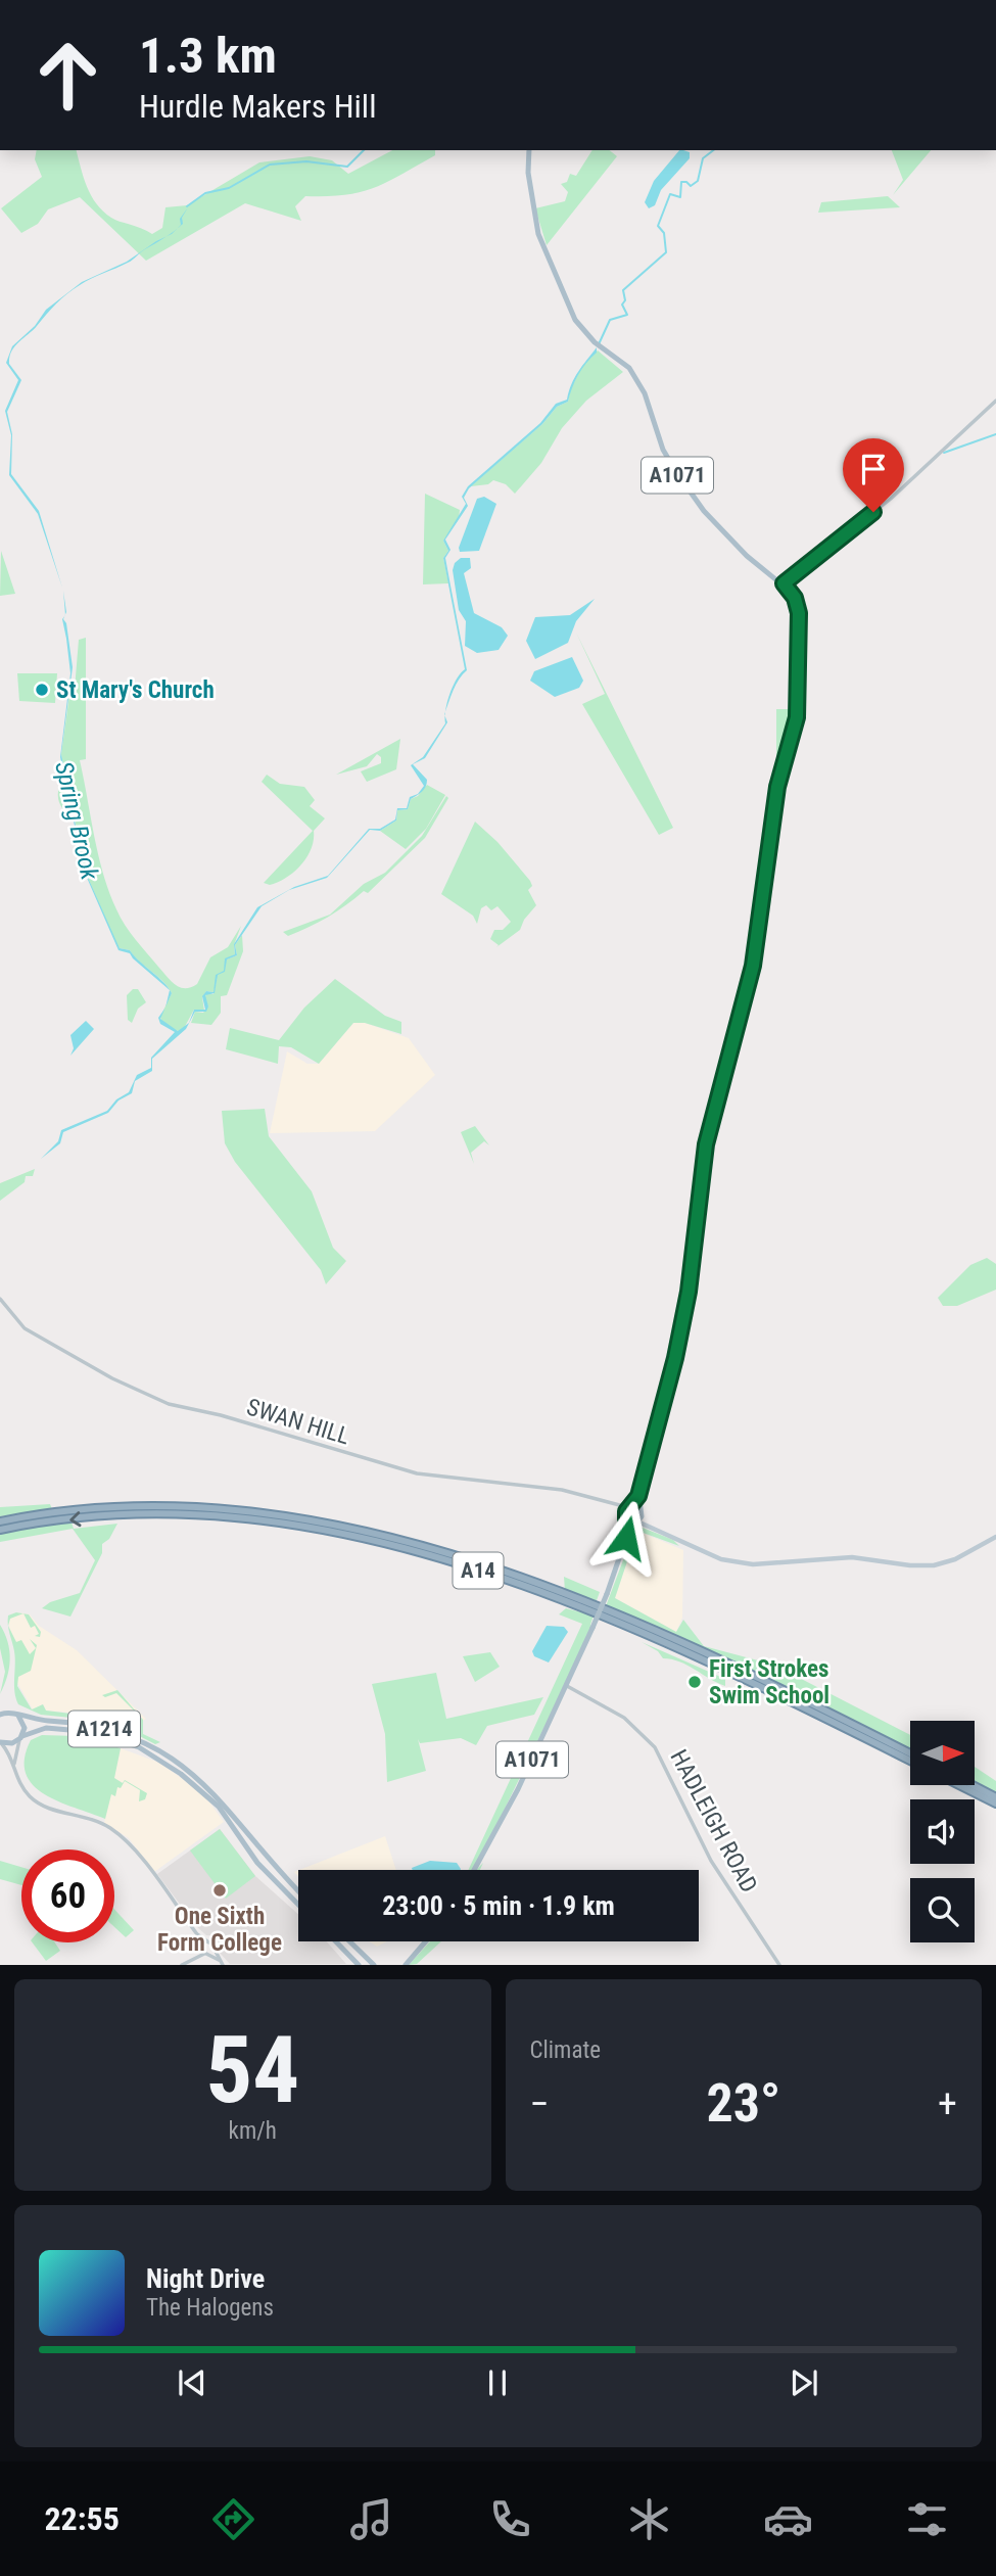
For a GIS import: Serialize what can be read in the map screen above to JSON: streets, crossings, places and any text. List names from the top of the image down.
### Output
{
  "streets": {
    "highway": ["A14"],
    "main road": ["A1071", "A1214"],
    "street": ["SWAN HILL", "HADLEIGH ROAD"]
  },
  "crossings": [
    ["A1071", "SWAN HILL"],
    ["A1071", "HADLEIGH ROAD"]
  ],
  "water": ["Spring Brook"],
  "places": ["St Mary's Church", "First Strokes Swim School", "One Sixth Form College"],
  "north": "right",
  "page": {
    "turn": ["1.3 km", "Hurdle Makers Hill"],
    "limit": "60",
    "trip": "23:00 · 5 min · 1.9 km",
    "tile": [
      ["54", "km/h"],
      "Climate"
    ],
    "heat": ["−", "23°", "+"],
    "song": ["Night Drive", "The Halogens"],
    "tabs": "22:55"
  }
}
